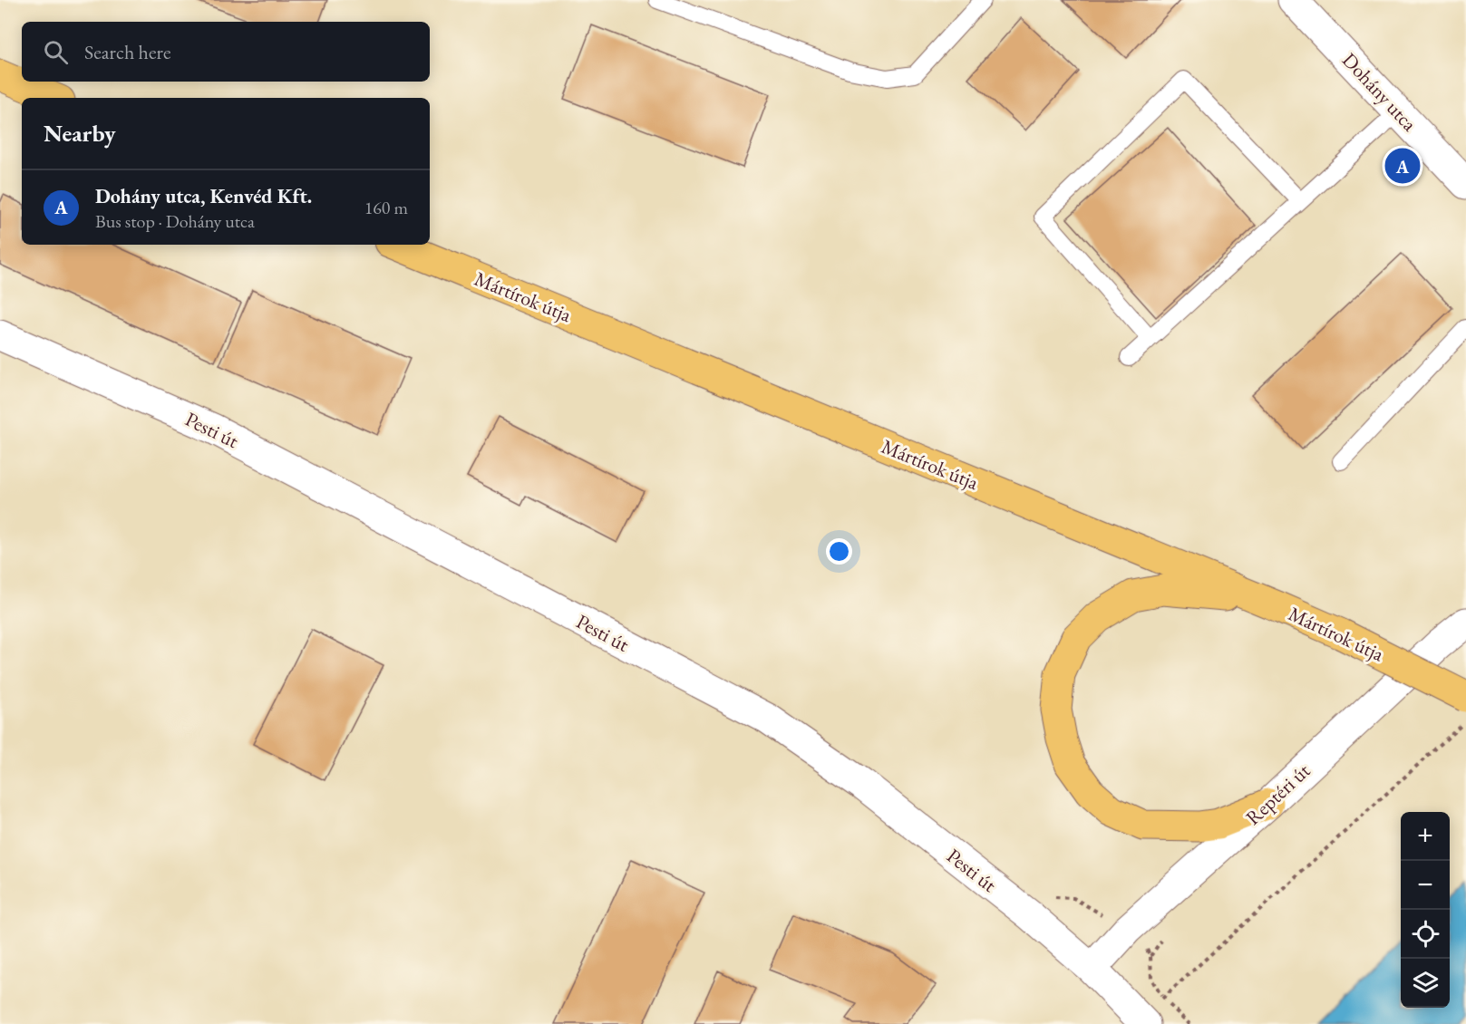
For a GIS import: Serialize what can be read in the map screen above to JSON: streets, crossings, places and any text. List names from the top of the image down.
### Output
{
  "streets": {
    "main road": ["Mártírok útja"],
    "street": ["Dohány utca", "Pesti út", "Reptéri út"]
  },
  "crossings": [
    ["Pesti út", "Reptéri út"]
  ],
  "page": {
    "search": "Search here",
    "heading": "Nearby",
    "pins": "A",
    "list": [
      {
        "mark": "A",
        "name": "Dohány utca, Kenvéd Kft.",
        "note": "Bus stop · Dohány utca",
        "value": "160 m"
      }
    ],
    "map_buttons": ["+", "−"]
  }
}
